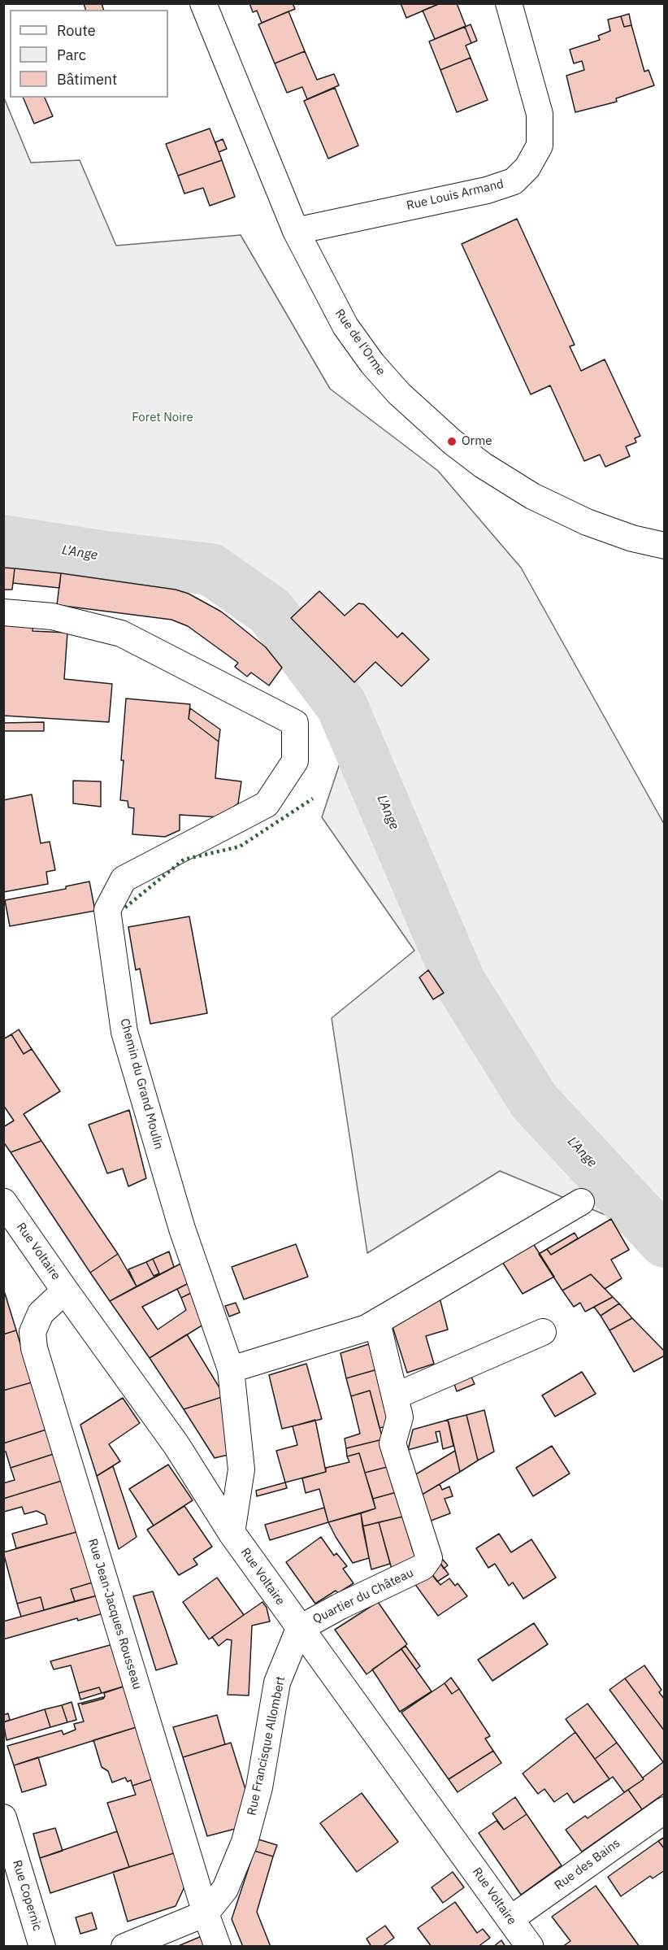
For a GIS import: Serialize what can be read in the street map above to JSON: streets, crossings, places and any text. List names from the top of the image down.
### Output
{
  "streets": {
    "street": [
      "Rue Louis Armand",
      "Rue de l'Orme",
      "Chemin du Grand Moulin",
      "Rue Voltaire",
      "Quartier du Château",
      "Rue Jean-Jacques Rousseau",
      "Rue Francisque Allombert",
      "Rue des Bains",
      "Rue Copernic"
    ]
  },
  "crossings": [
    ["Rue Louis Armand", "Rue de l'Orme"],
    ["Chemin du Grand Moulin", "Rue Voltaire"],
    ["Rue Voltaire", "Quartier du Château"],
    ["Rue Voltaire", "Rue Jean-Jacques Rousseau"],
    ["Rue Voltaire", "Rue Francisque Allombert"],
    ["Rue Voltaire", "Rue des Bains"],
    ["Quartier du Château", "Rue Francisque Allombert"],
    ["Rue Jean-Jacques Rousseau", "Rue Francisque Allombert"]
  ],
  "water": ["L'Ange"],
  "parks": ["Foret Noire"],
  "places": ["Orme"],
  "legend": ["Route", "Parc", "Bâtiment"]
}
